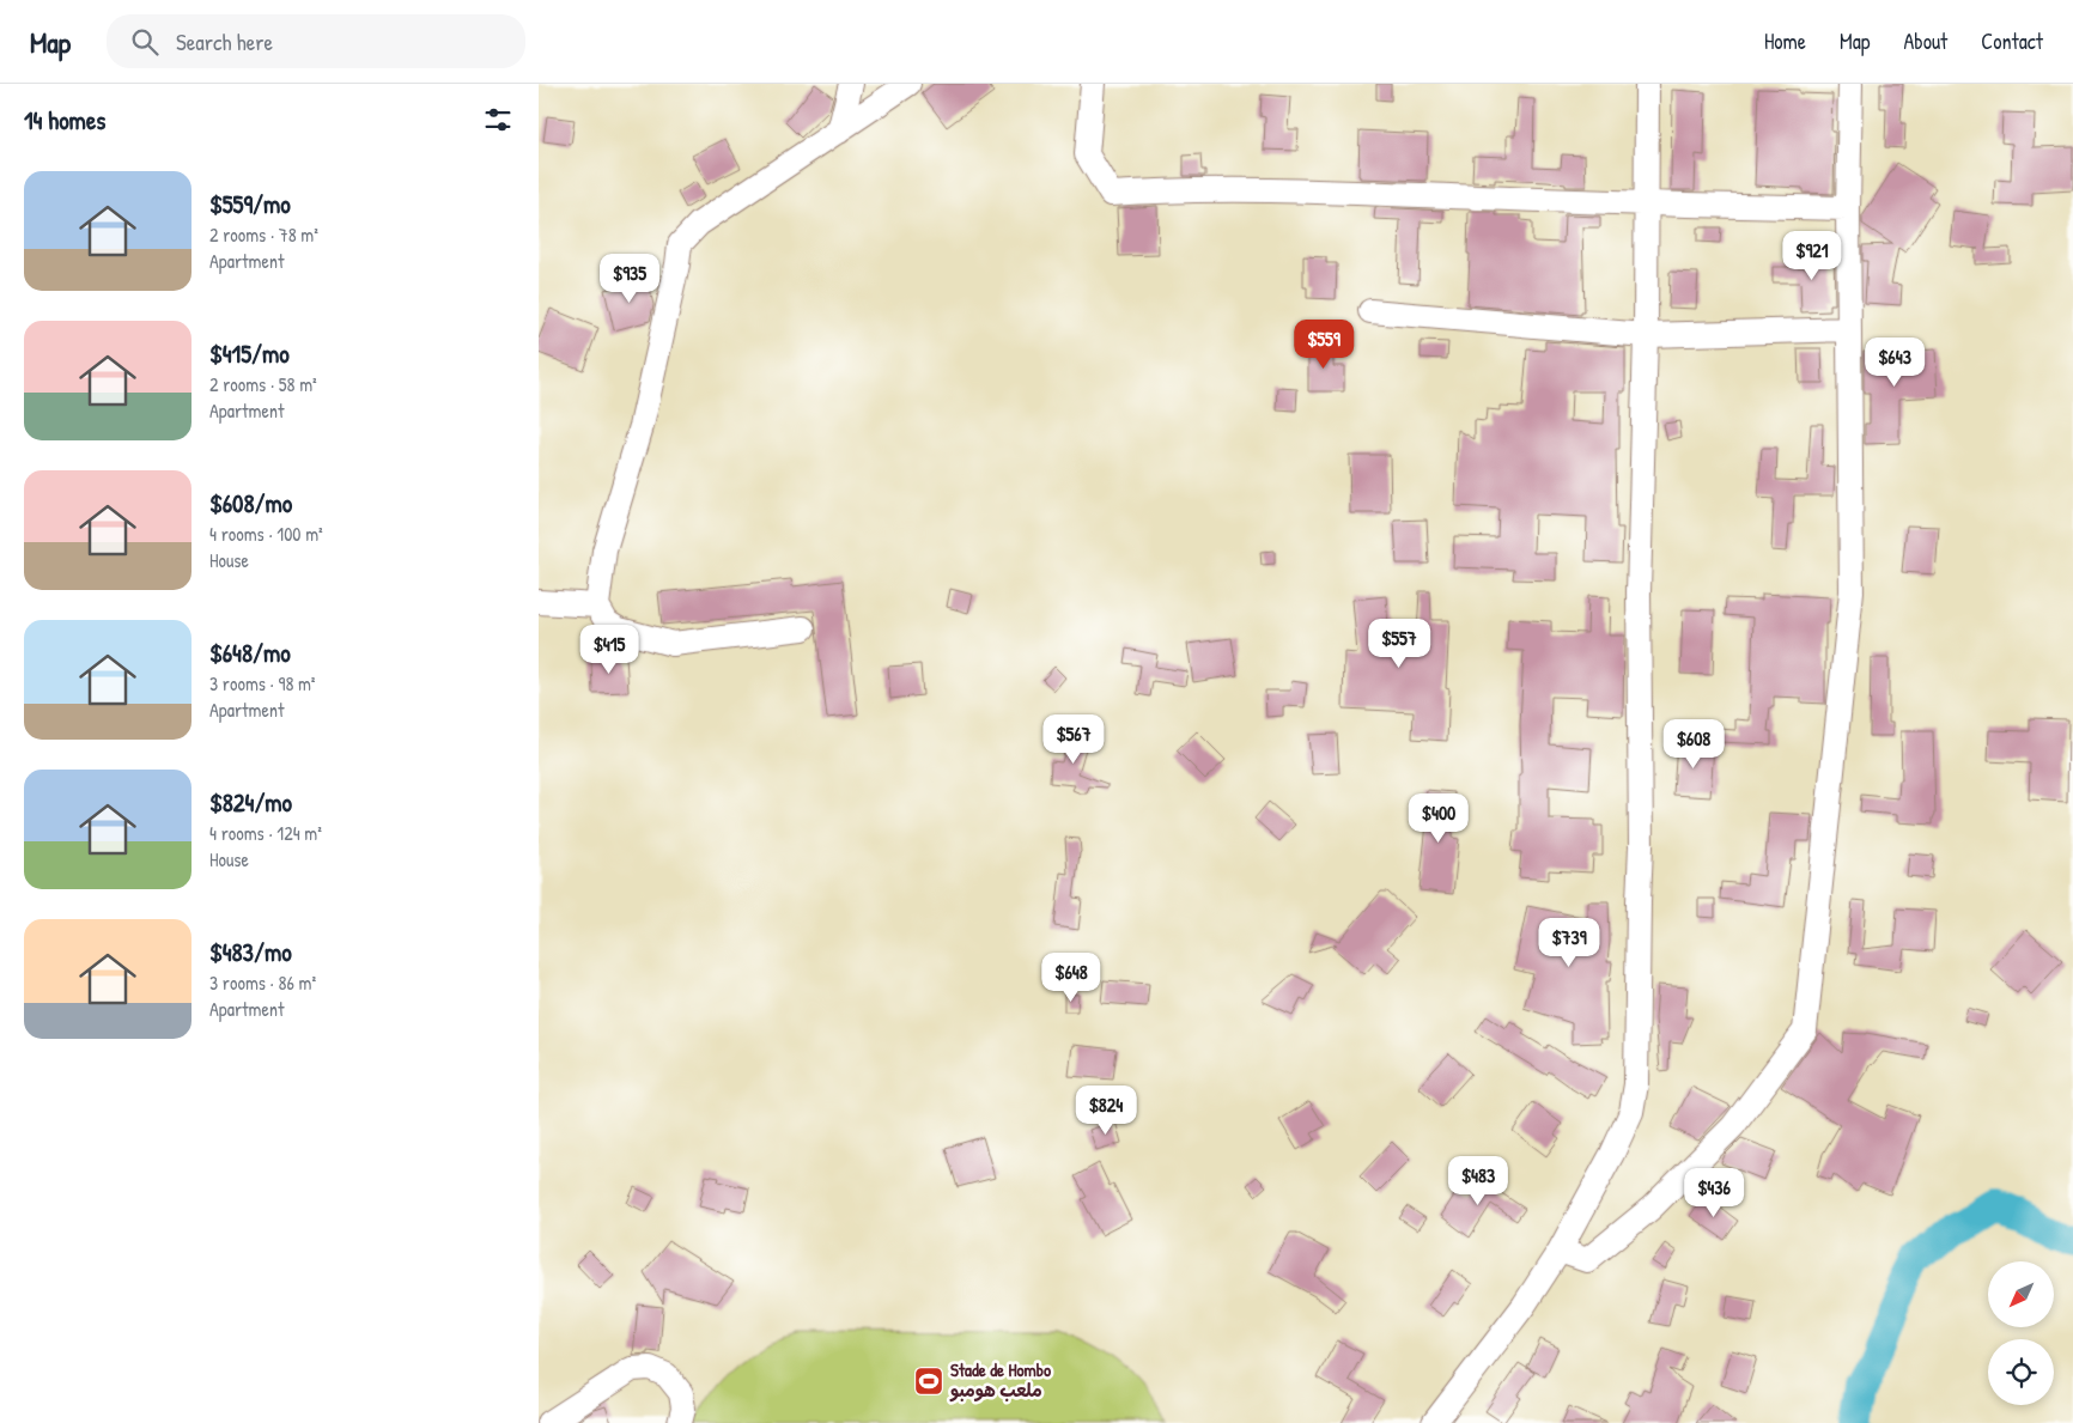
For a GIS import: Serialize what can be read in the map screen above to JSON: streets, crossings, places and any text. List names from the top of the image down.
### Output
{
  "places": {
    "sports": ["Stade de Hombo ملعب هومبو"]
  },
  "north": "bottom left",
  "page": {
    "header": "Map",
    "search": "Search here",
    "nav": [
      "Home",
      "Map",
      "About",
      "Contact"
    ],
    "heading": "14 homes",
    "list": [
      {
        "name": "$559/mo",
        "note": "2 rooms · 78 m² · Apartment"
      },
      {
        "name": "$415/mo",
        "note": "2 rooms · 58 m² · Apartment"
      },
      {
        "name": "$608/mo",
        "note": "4 rooms · 100 m² · House"
      },
      {
        "name": "$648/mo",
        "note": "3 rooms · 98 m² · Apartment"
      },
      {
        "name": "$824/mo",
        "note": "4 rooms · 124 m² · House"
      },
      {
        "name": "$483/mo",
        "note": "3 rooms · 86 m² · Apartment"
      }
    ],
    "price": [
      "$921",
      "$935",
      "$559",
      "$643",
      "$557",
      "$415",
      "$567",
      "$608",
      "$400",
      "$739",
      "$648",
      "$824",
      "$483",
      "$436"
    ]
  }
}
